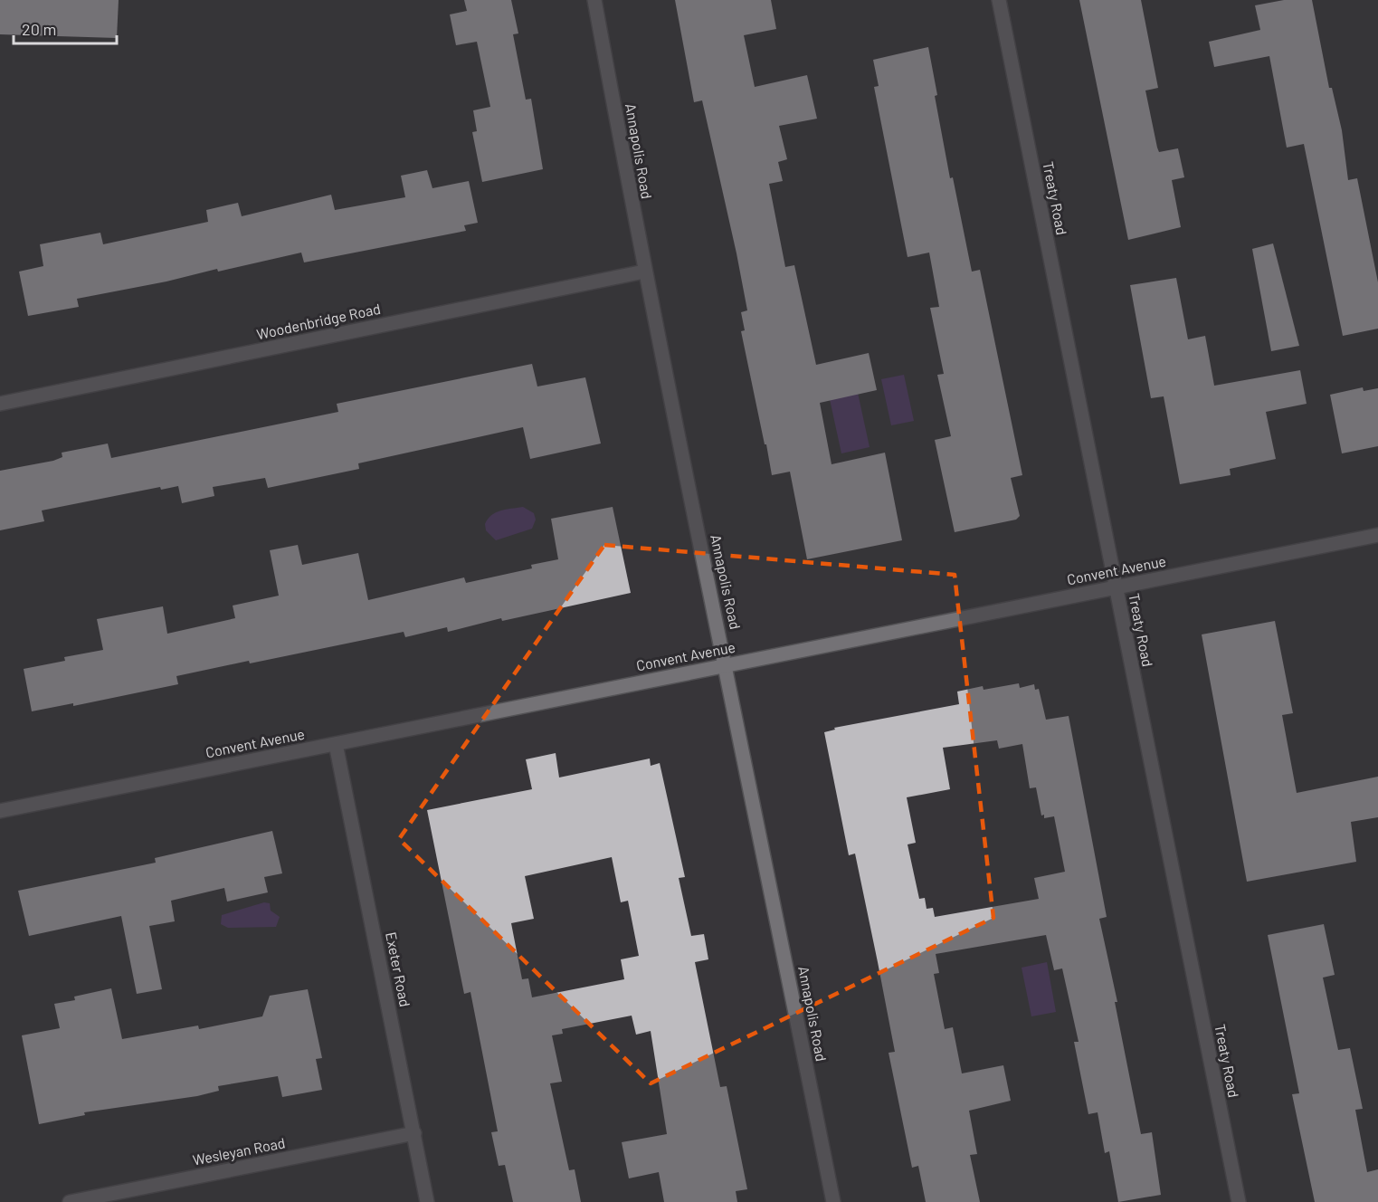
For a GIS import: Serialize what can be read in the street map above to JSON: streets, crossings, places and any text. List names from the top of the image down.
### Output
{
  "streets": {
    "street": [
      "Annapolis Road",
      "Treaty Road",
      "Woodenbridge Road",
      "Convent Avenue",
      "Exeter Road",
      "Wesleyan Road"
    ]
  },
  "crossings": [
    ["Annapolis Road", "Woodenbridge Road"],
    ["Annapolis Road", "Convent Avenue"],
    ["Treaty Road", "Convent Avenue"],
    ["Convent Avenue", "Exeter Road"],
    ["Exeter Road", "Wesleyan Road"]
  ],
  "scale_bar": "20 m"
}
